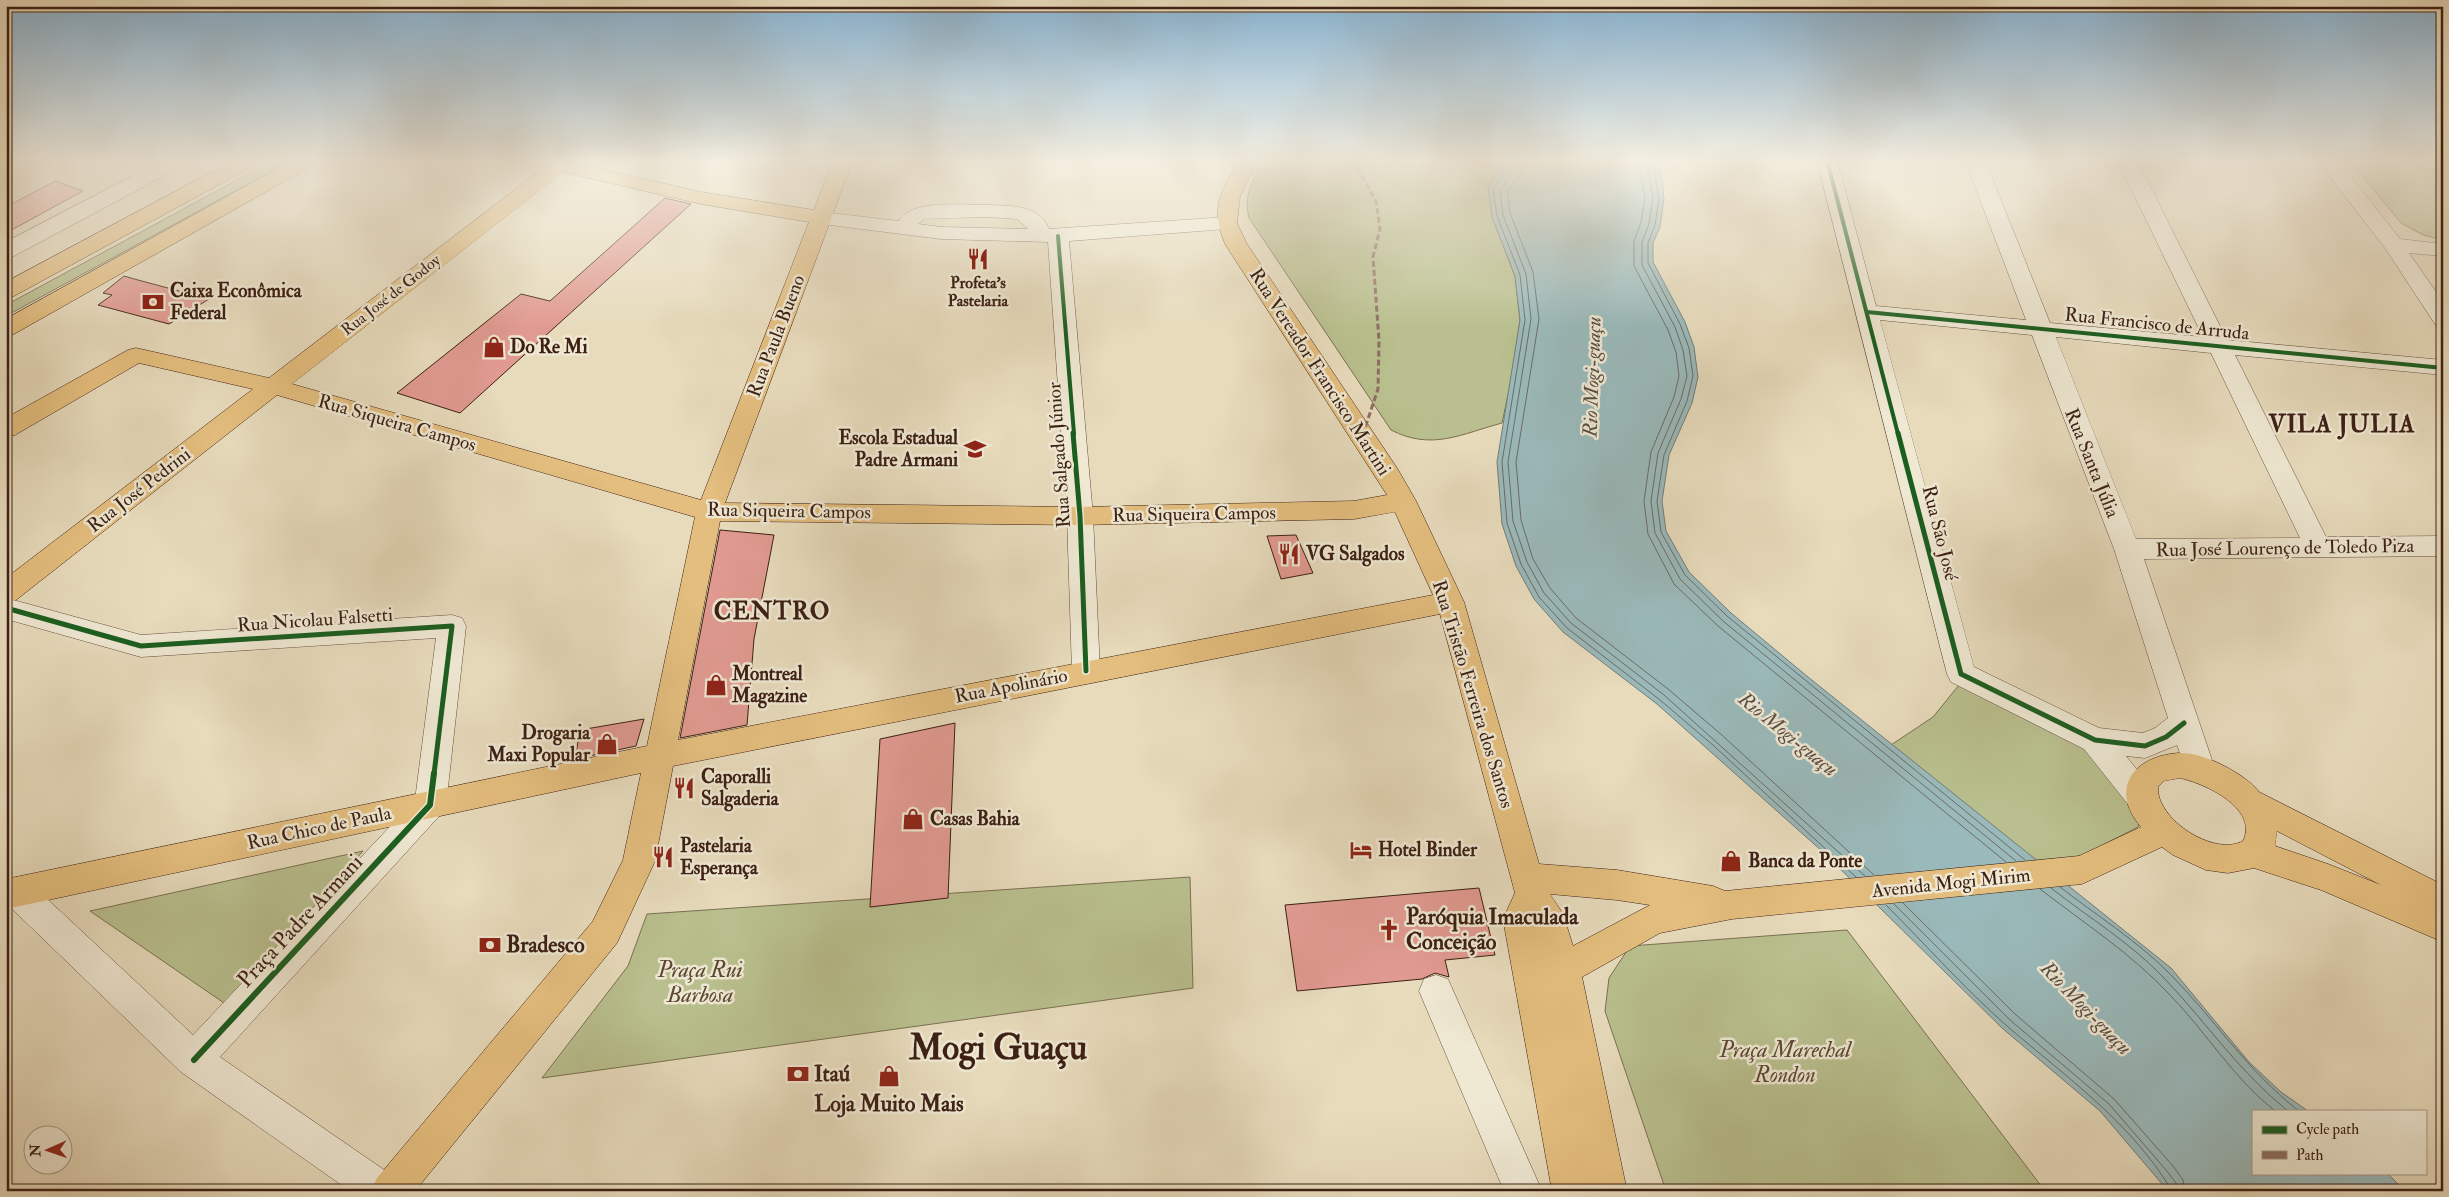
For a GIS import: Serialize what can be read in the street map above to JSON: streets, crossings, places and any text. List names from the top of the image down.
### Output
{
  "streets": {
    "main road": [
      "Rua José de Godoy",
      "Rua Paula Bueno",
      "Rua Vereador Francisco Martini",
      "Rua Siqueira Campos",
      "Rua José Pedrini",
      "Rua Apolinário",
      "Rua Tristão Ferreira dos Santos",
      "Rua Chico de Paula",
      "Avenida Mogi Mirim"
    ],
    "street": [
      "Rua Francisco de Arruda",
      "Rua Salgado Júnior",
      "Rua Santa Júlia",
      "Rua São José",
      "Rua José Lourenço de Toledo Piza",
      "Rua Nicolau Falsetti",
      "Praça Padre Armani"
    ]
  },
  "crossings": [
    ["Rua José de Godoy", "Rua Siqueira Campos"],
    ["Rua José de Godoy", "Rua José Pedrini"],
    ["Rua Francisco de Arruda", "Rua Santa Júlia"],
    ["Rua Francisco de Arruda", "Rua São José"],
    ["Rua Paula Bueno", "Rua Siqueira Campos"],
    ["Rua Paula Bueno", "Rua Apolinário"],
    ["Rua Paula Bueno", "Rua Chico de Paula"],
    ["Rua Vereador Francisco Martini", "Rua Siqueira Campos"],
    ["Rua Vereador Francisco Martini", "Rua Tristão Ferreira dos Santos"],
    ["Rua Siqueira Campos", "Rua Salgado Júnior"],
    ["Rua Siqueira Campos", "Rua José Pedrini"],
    ["Rua Siqueira Campos", "Rua Tristão Ferreira dos Santos"],
    ["Rua Salgado Júnior", "Rua Apolinário"],
    ["Rua Santa Júlia", "Rua São José"],
    ["Rua Santa Júlia", "Rua José Lourenço de Toledo Piza"],
    ["Rua Santa Júlia", "Avenida Mogi Mirim"],
    ["Rua São José", "Avenida Mogi Mirim"],
    ["Rua Nicolau Falsetti", "Rua Chico de Paula"],
    ["Rua Nicolau Falsetti", "Praça Padre Armani"],
    ["Rua Apolinário", "Rua Tristão Ferreira dos Santos"],
    ["Rua Apolinário", "Rua Chico de Paula"],
    ["Rua Tristão Ferreira dos Santos", "Avenida Mogi Mirim"],
    ["Rua Chico de Paula", "Praça Padre Armani"]
  ],
  "districts": ["VILA JULIA", "CENTRO", "Mogi Guaçu"],
  "water": ["Rio Mogi-guaçu"],
  "parks": ["Praça Rui Barbosa", "Praça Marechal Rondon"],
  "places": {
    "restaurant": [
      "Profeta's Pastelaria",
      "VG Salgados",
      "Caporalli Salgaderia",
      "Pastelaria Esperança"
    ],
    "bank": ["Caixa Econômica Federal", "Bradesco", "Itaú"],
    "shop": [
      "Do Re Mi",
      "Montreal Magazine",
      "Drogaria Maxi Popular",
      "Casas Bahia",
      "Banca da Ponte",
      "Loja Muito Mais"
    ],
    "school or university": ["Escola Estadual Padre Armani"],
    "hotel": ["Hotel Binder"],
    "church": ["Paróquia Imaculada Conceição"]
  },
  "legend": ["Cycle path", "Path"],
  "north": "left"
}
